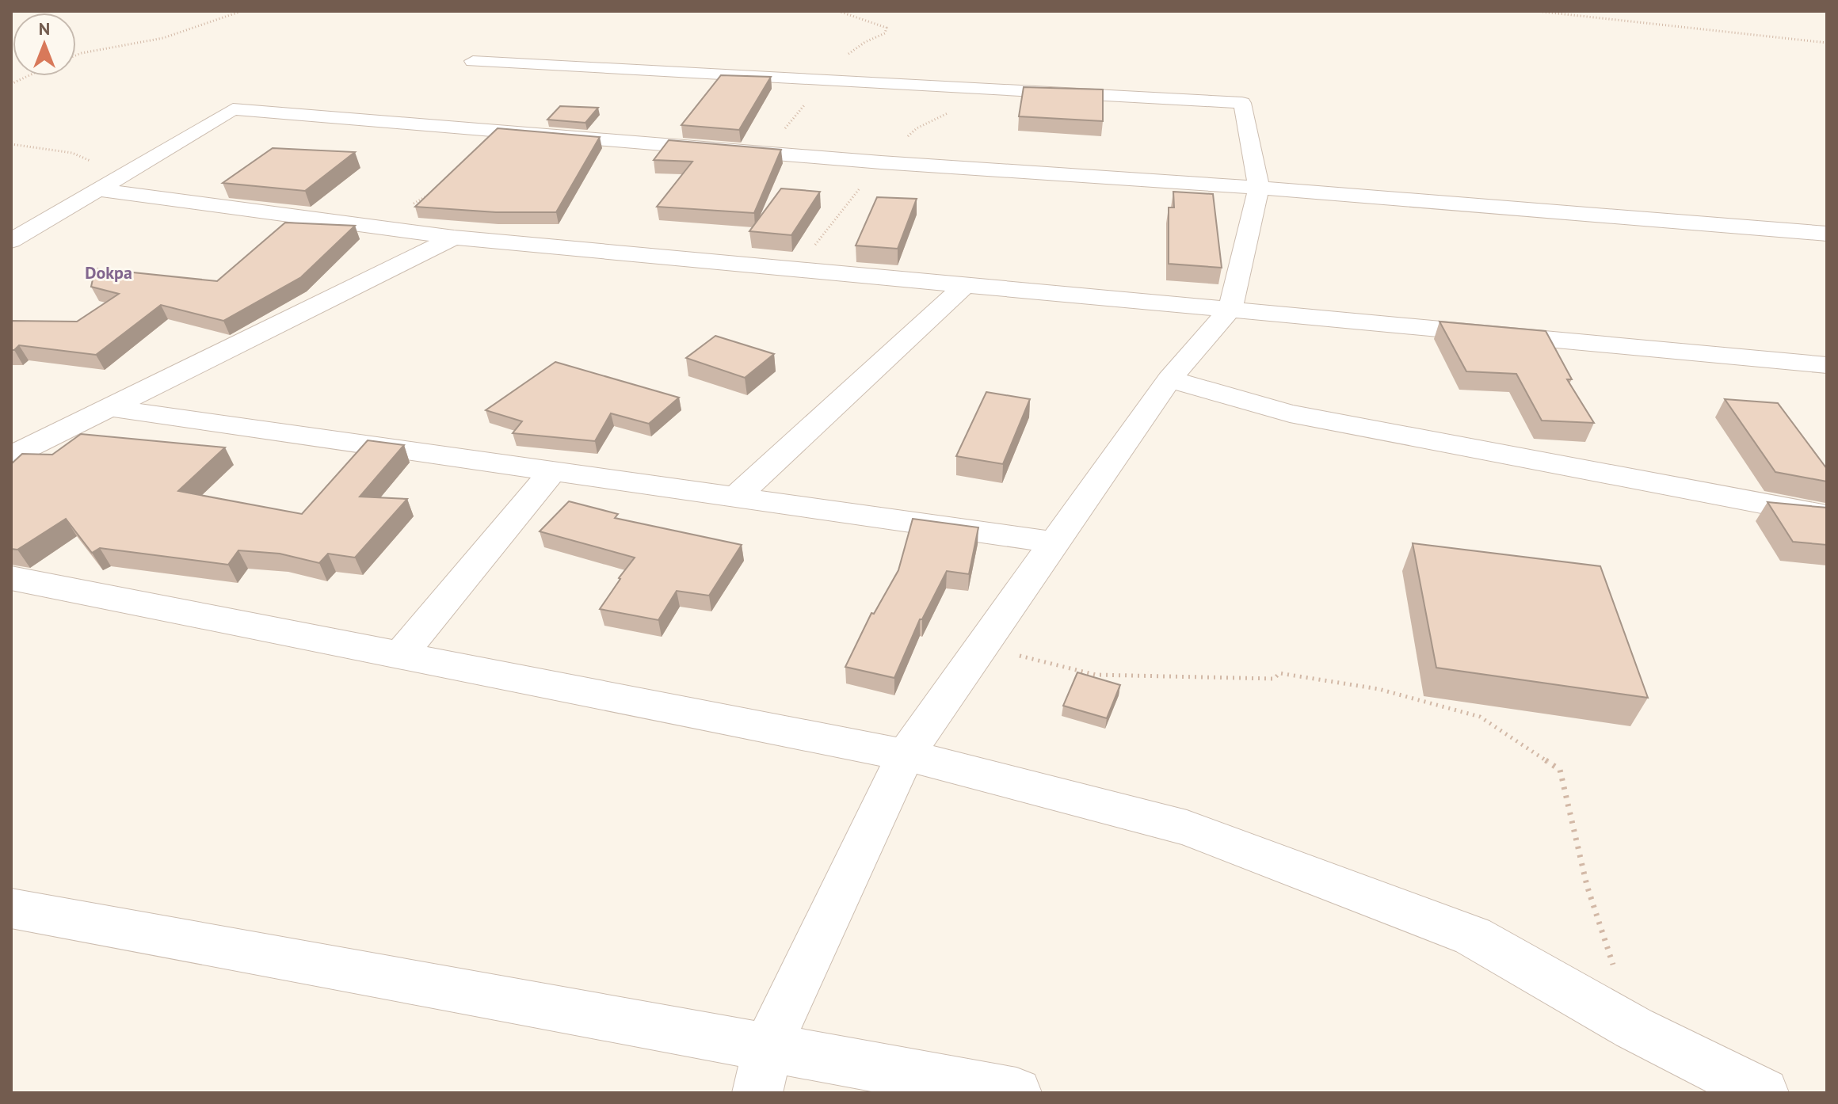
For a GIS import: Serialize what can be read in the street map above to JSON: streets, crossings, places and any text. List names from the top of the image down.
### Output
{
  "districts": ["Dokpa"],
  "north": "top"
}
